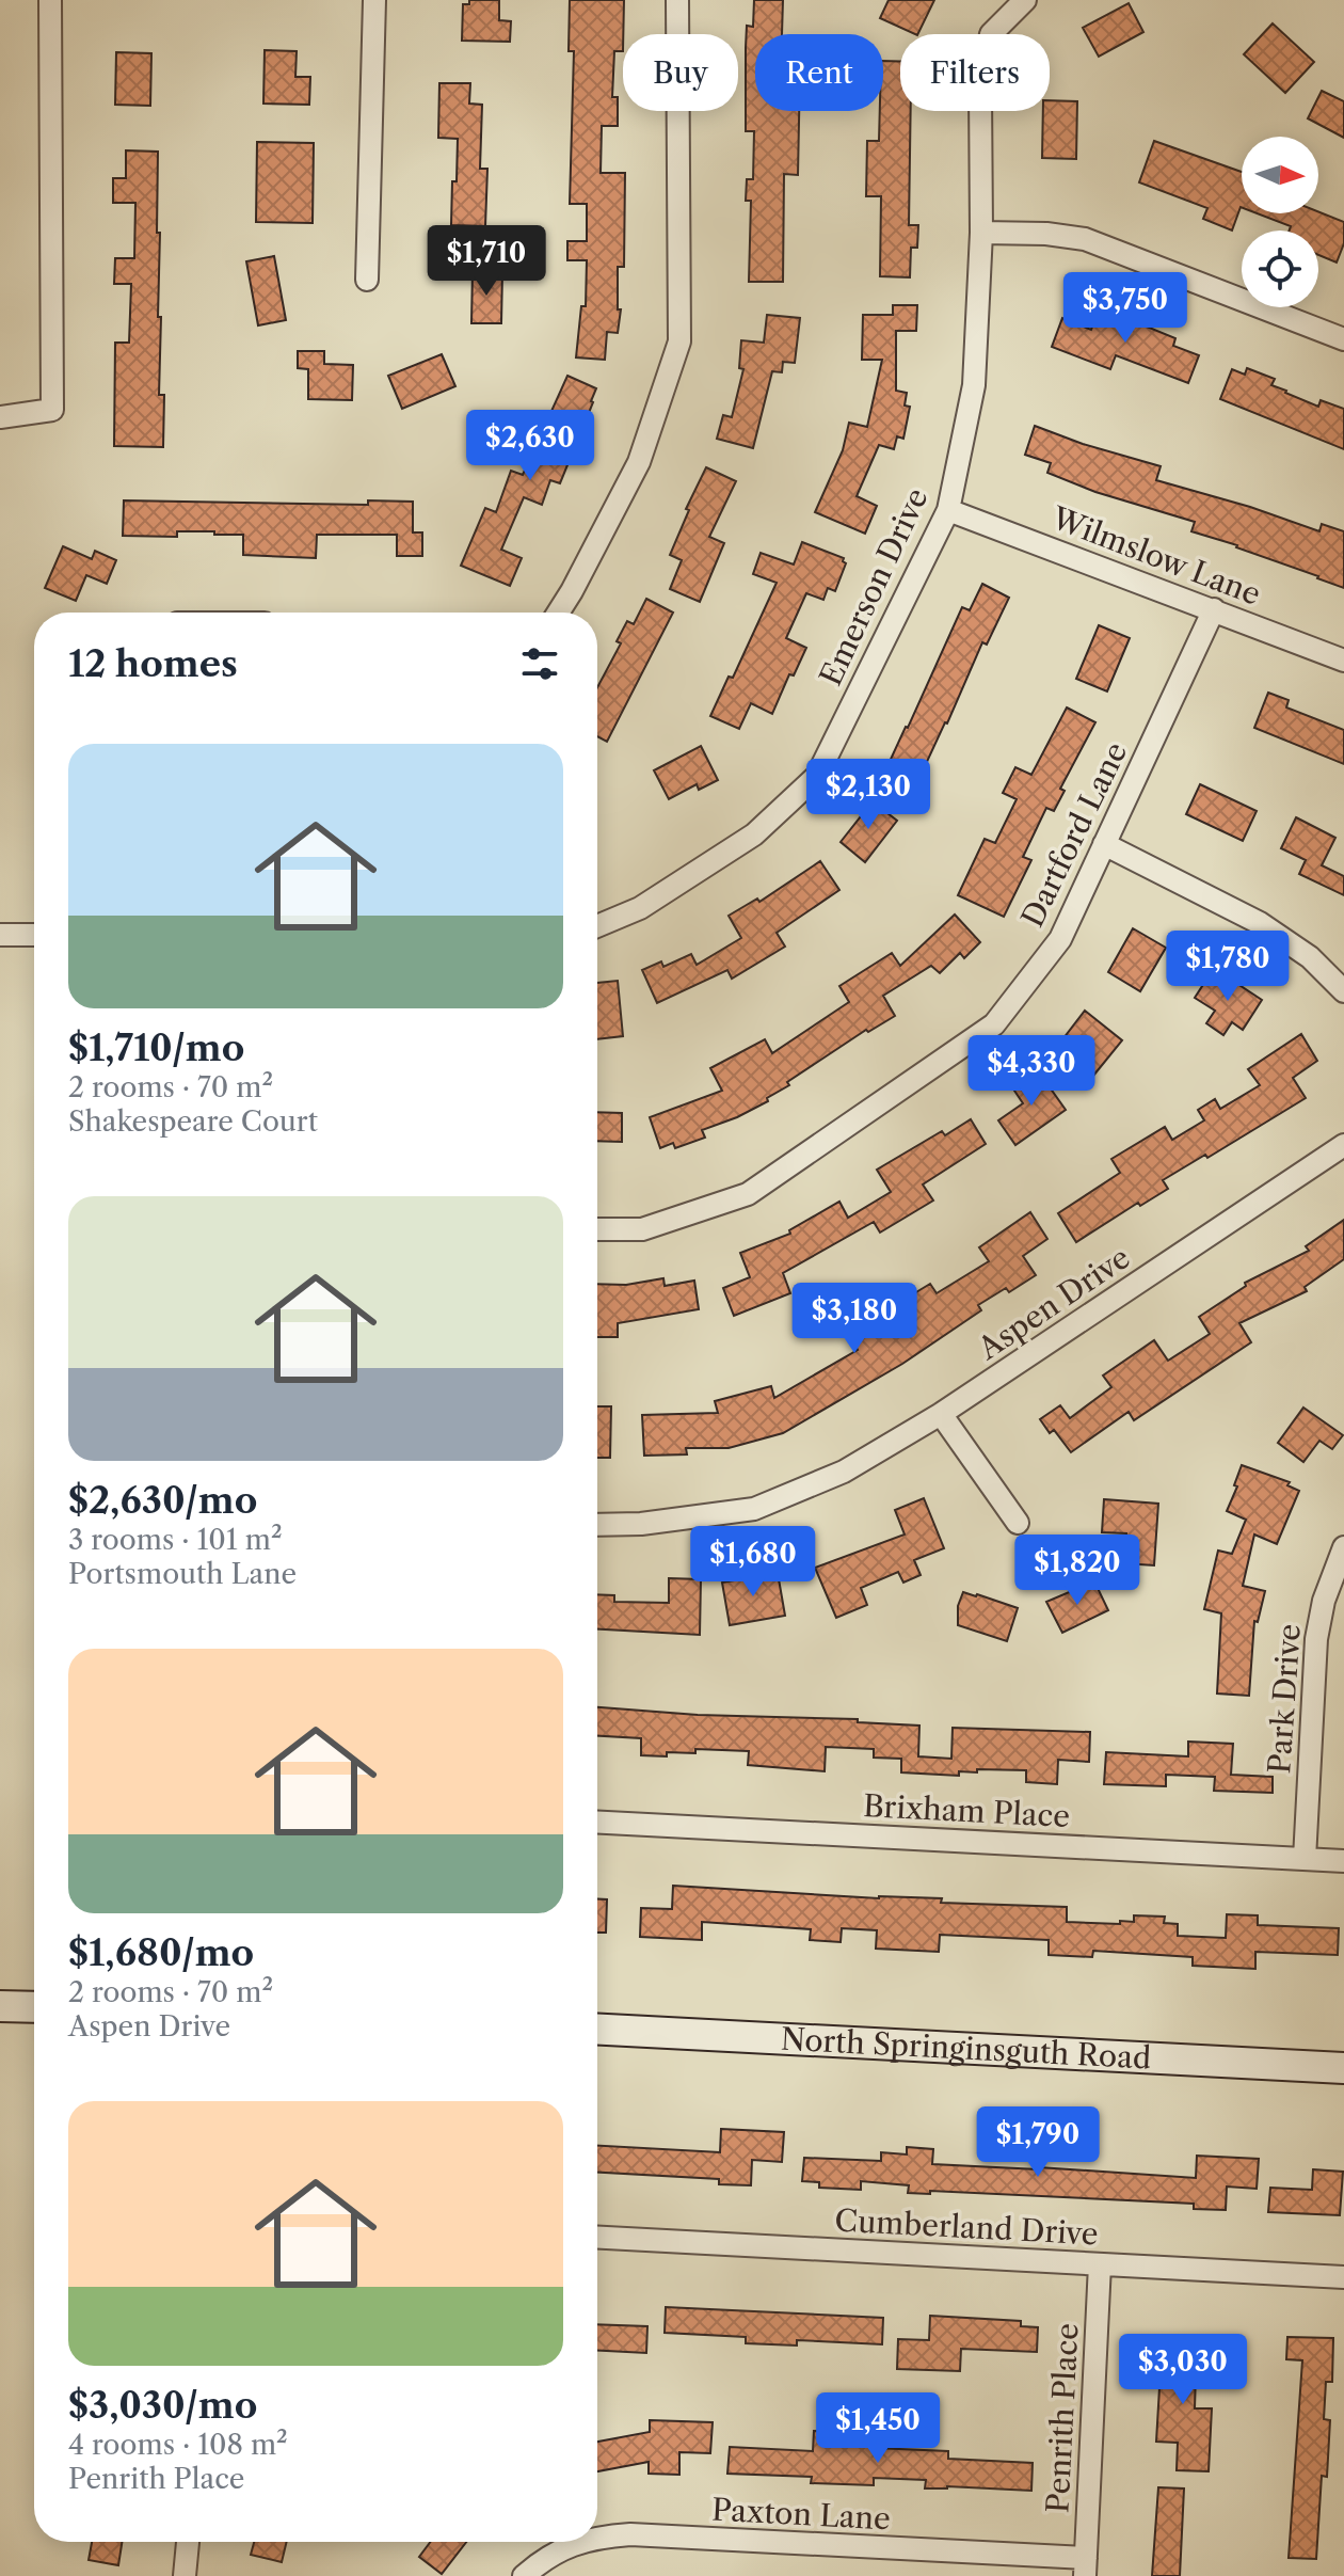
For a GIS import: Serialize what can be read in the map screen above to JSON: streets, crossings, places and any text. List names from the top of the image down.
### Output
{
  "streets": {
    "street": [
      "Wilmslow Lane",
      "Emerson Drive",
      "Dartford Lane",
      "Aspen Drive",
      "Park Drive",
      "Brixham Place",
      "North Springinsguth Road",
      "Cumberland Drive",
      "Penrith Place",
      "Paxton Lane"
    ]
  },
  "crossings": [
    ["Wilmslow Lane", "Emerson Drive"],
    ["Wilmslow Lane", "Dartford Lane"],
    ["Park Drive", "Brixham Place"],
    ["Cumberland Drive", "Penrith Place"],
    ["Penrith Place", "Paxton Lane"]
  ],
  "north": "right",
  "page": {
    "chip": ["Buy", "Rent", "Filters"],
    "price": [
      "$1,710",
      "$3,750",
      "$2,630",
      "$2,130",
      "$1,780",
      "$4,330",
      "$3,180",
      "$1,680",
      "$1,820",
      "$1,790",
      "$3,030",
      "$1,450"
    ],
    "heading": "12 homes",
    "list": [
      {
        "name": "$1,710/mo",
        "note": "2 rooms · 70 m² · Shakespeare Court"
      },
      {
        "name": "$2,630/mo",
        "note": "3 rooms · 101 m² · Portsmouth Lane"
      },
      {
        "name": "$1,680/mo",
        "note": "2 rooms · 70 m² · Aspen Drive"
      },
      {
        "name": "$3,030/mo",
        "note": "4 rooms · 108 m² · Penrith Place"
      }
    ]
  }
}
